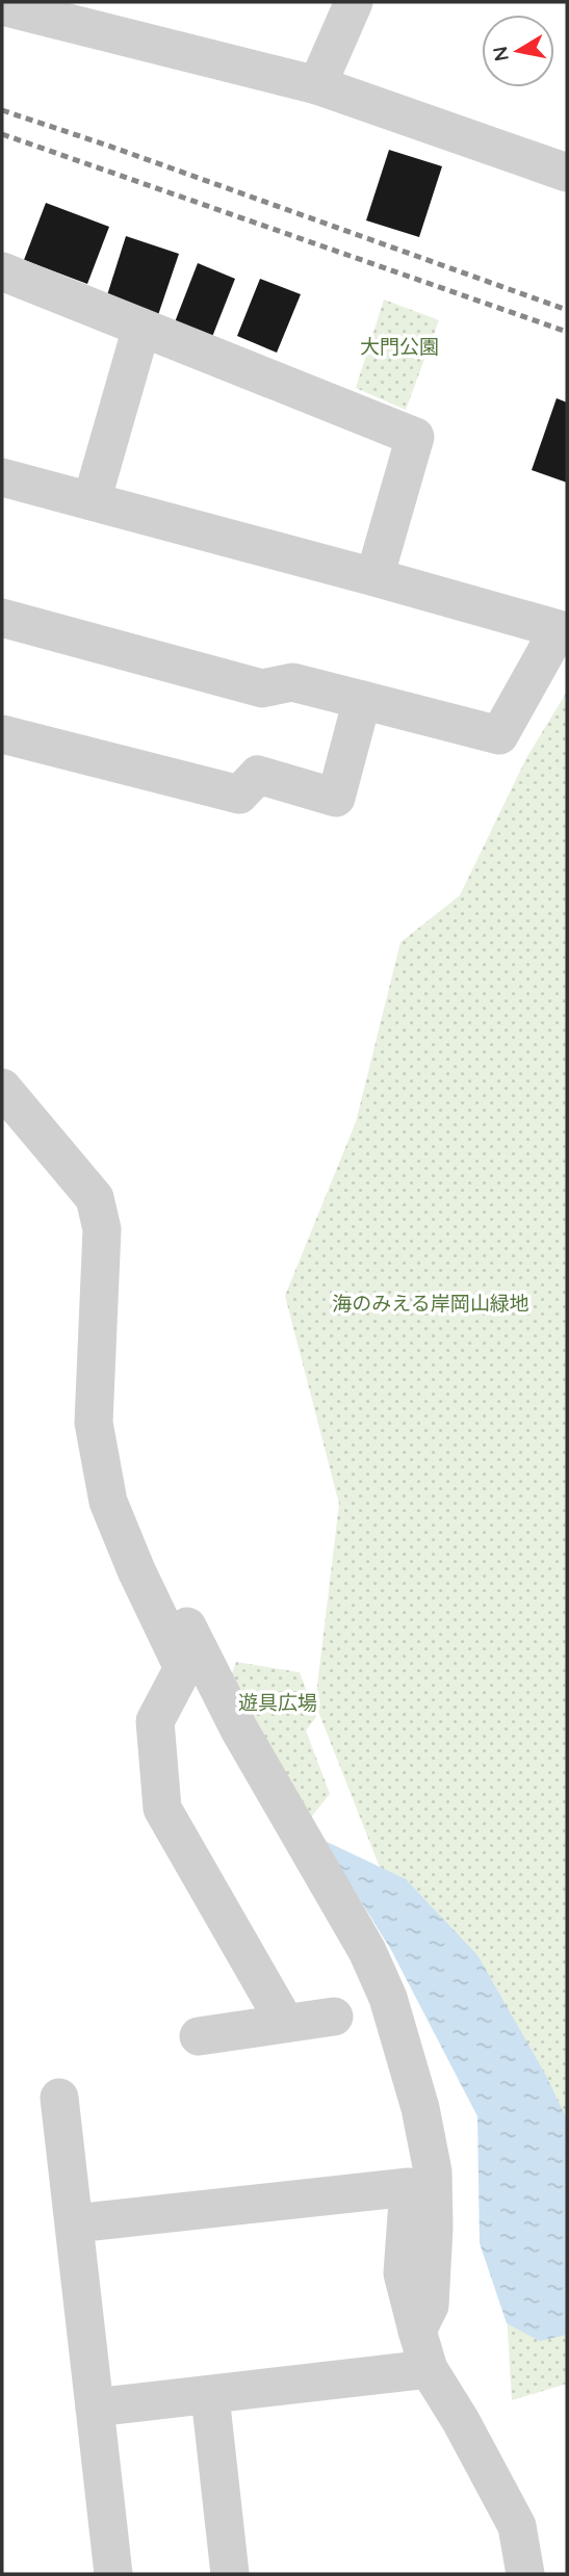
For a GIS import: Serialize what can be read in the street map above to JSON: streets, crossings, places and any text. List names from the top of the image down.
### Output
{
  "parks": ["大門公園", "海のみえる岸岡山緑地", "遊具広場"],
  "north": "left"
}
